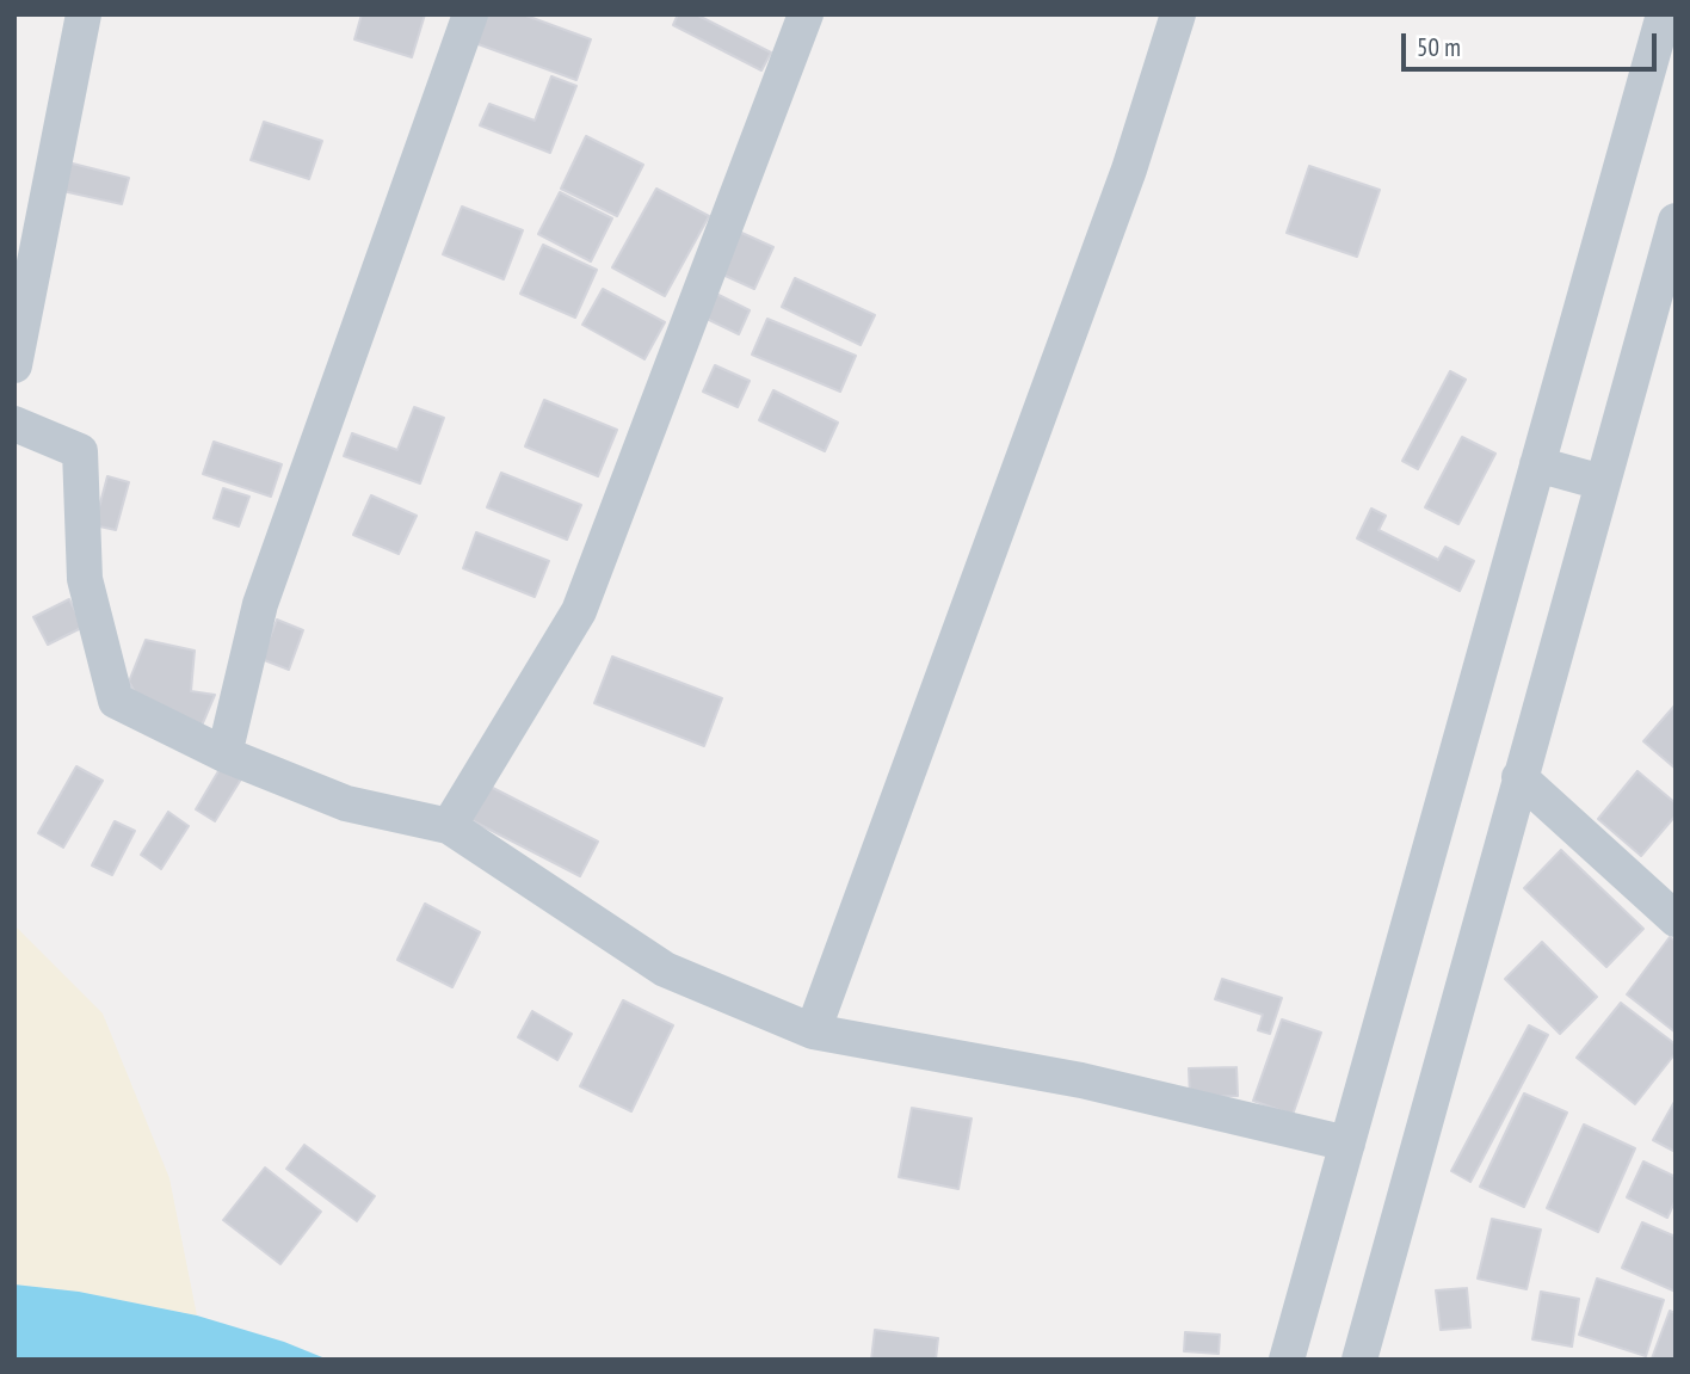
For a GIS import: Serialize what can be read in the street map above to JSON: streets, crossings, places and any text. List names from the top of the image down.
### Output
{
  "scale_bar": "50 m"
}
